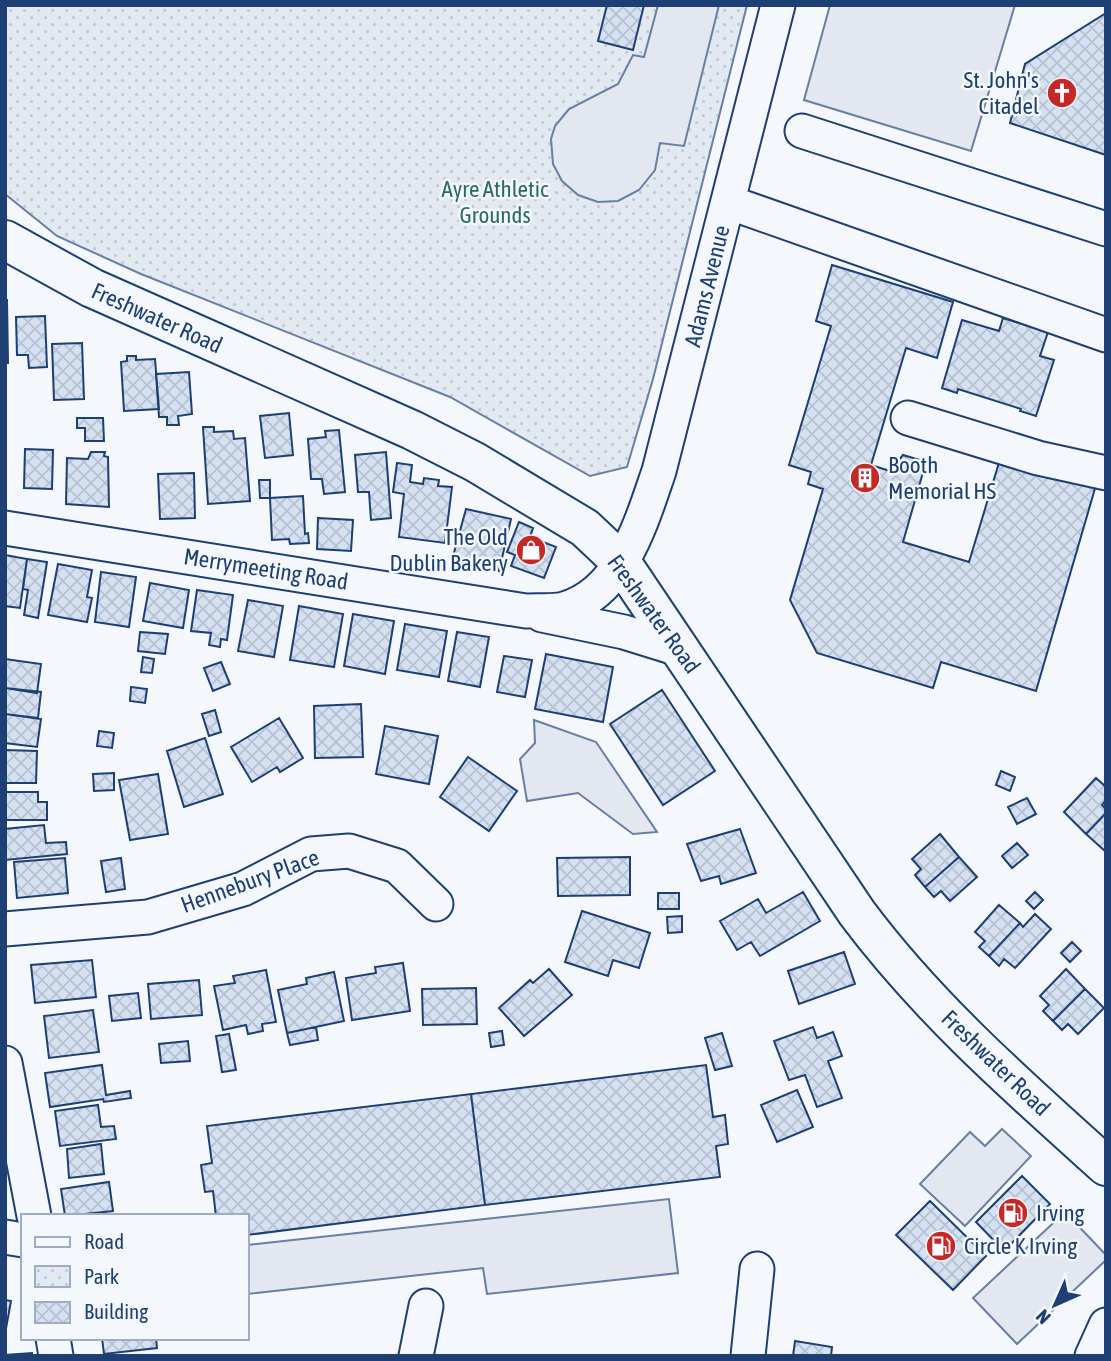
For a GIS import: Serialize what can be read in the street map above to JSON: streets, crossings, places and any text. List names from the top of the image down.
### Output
{
  "streets": {
    "main road": ["Freshwater Road"],
    "street": ["Adams Avenue", "Merrymeeting Road", "Hennebury Place"]
  },
  "crossings": [
    ["Adams Avenue", "Freshwater Road"],
    ["Adams Avenue", "Merrymeeting Road"],
    ["Freshwater Road", "Merrymeeting Road"]
  ],
  "parks": ["Ayre Athletic Grounds"],
  "places": {
    "church": ["St. John's Citadel"],
    "building": ["Booth Memorial HS"],
    "shop": ["The Old Dublin Bakery"],
    "fuel station": ["Irving", "Circle K Irving"]
  },
  "legend": ["Road", "Park", "Building"],
  "north": "bottom left"
}
